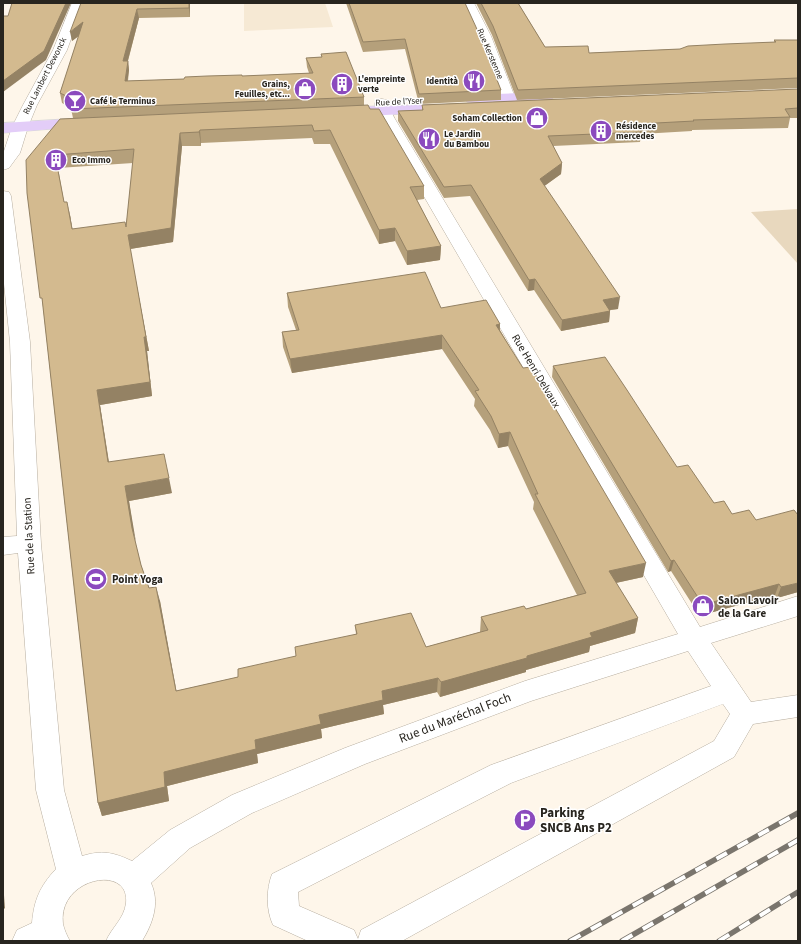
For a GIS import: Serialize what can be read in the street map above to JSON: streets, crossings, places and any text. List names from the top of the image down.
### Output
{
  "streets": {
    "main road": ["Rue de l'Yser"],
    "street": [
      "Rue Kerstenne",
      "Rue Lambert Dewonck",
      "Rue Henri Delvaux",
      "Rue de la Station",
      "Rue du Maréchal Foch"
    ]
  },
  "crossings": [
    ["Rue Kerstenne", "Rue de l'Yser"],
    ["Rue de l'Yser", "Rue Henri Delvaux"],
    ["Rue Henri Delvaux", "Rue du Maréchal Foch"]
  ],
  "places": {
    "restaurant": ["Identità", "Le Jardin du Bambou"],
    "building": ["L'empreinte verte", "Résidence mercedes", "Eco Immo"],
    "shop": ["Grains, Feuilles, etc...", "Soham Collection", "Salon Lavoir de la Gare"],
    "bar": ["Café le Terminus"],
    "sports": ["Point Yoga"],
    "parking": ["Parking SNCB Ans P2"]
  }
}
